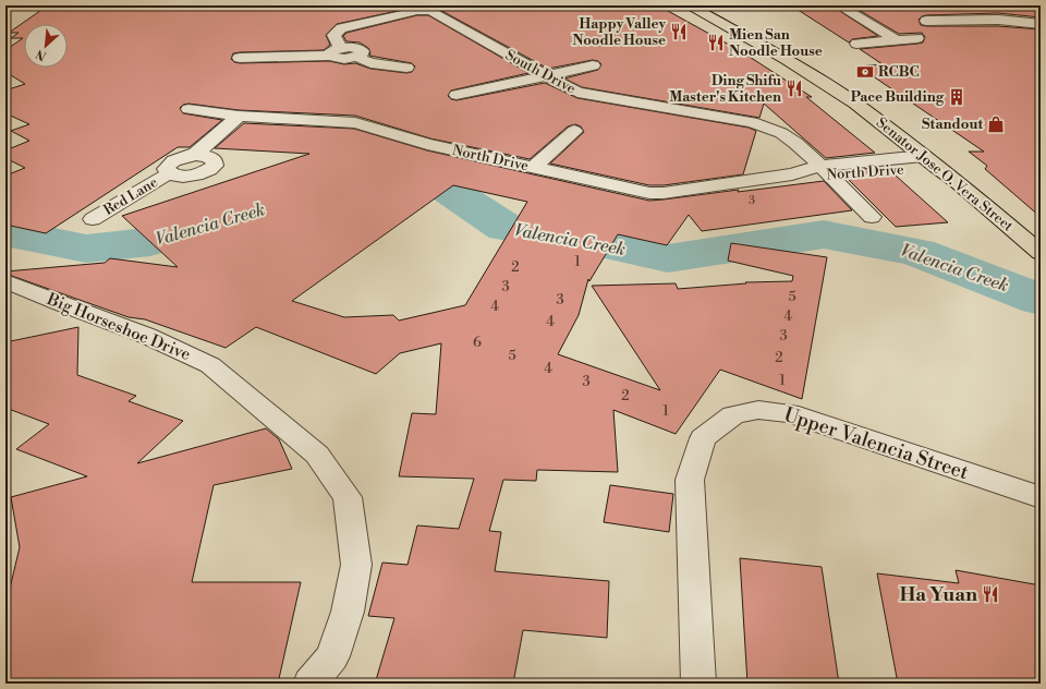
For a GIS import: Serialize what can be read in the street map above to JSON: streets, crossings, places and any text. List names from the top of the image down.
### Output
{
  "streets": {
    "main road": ["Senator Jose O. Vera Street"],
    "street": [
      "South Drive",
      "North Drive",
      "Red Lane",
      "Big Horseshoe Drive",
      "Upper Valencia Street"
    ]
  },
  "crossings": [
    ["South Drive", "North Drive"],
    ["North Drive", "Senator Jose O. Vera Street"],
    ["North Drive", "Red Lane"]
  ],
  "water": ["Valencia Creek"],
  "places": {
    "restaurant": [
      "Happy Valley Noodle House",
      "Mien San Noodle House",
      "Ding Shifu Master's Kitchen",
      "Ha Yuan"
    ],
    "bank": ["RCBC"],
    "building": ["Pace Building"],
    "shop": ["Standout"]
  },
  "house_numbers": [
    "3",
    "1",
    "2",
    "3",
    "5",
    "3",
    "4",
    "4",
    "4",
    "3",
    "6",
    "5",
    "2",
    "4",
    "1",
    "3",
    "2",
    "1"
  ],
  "north": "bottom left"
}
